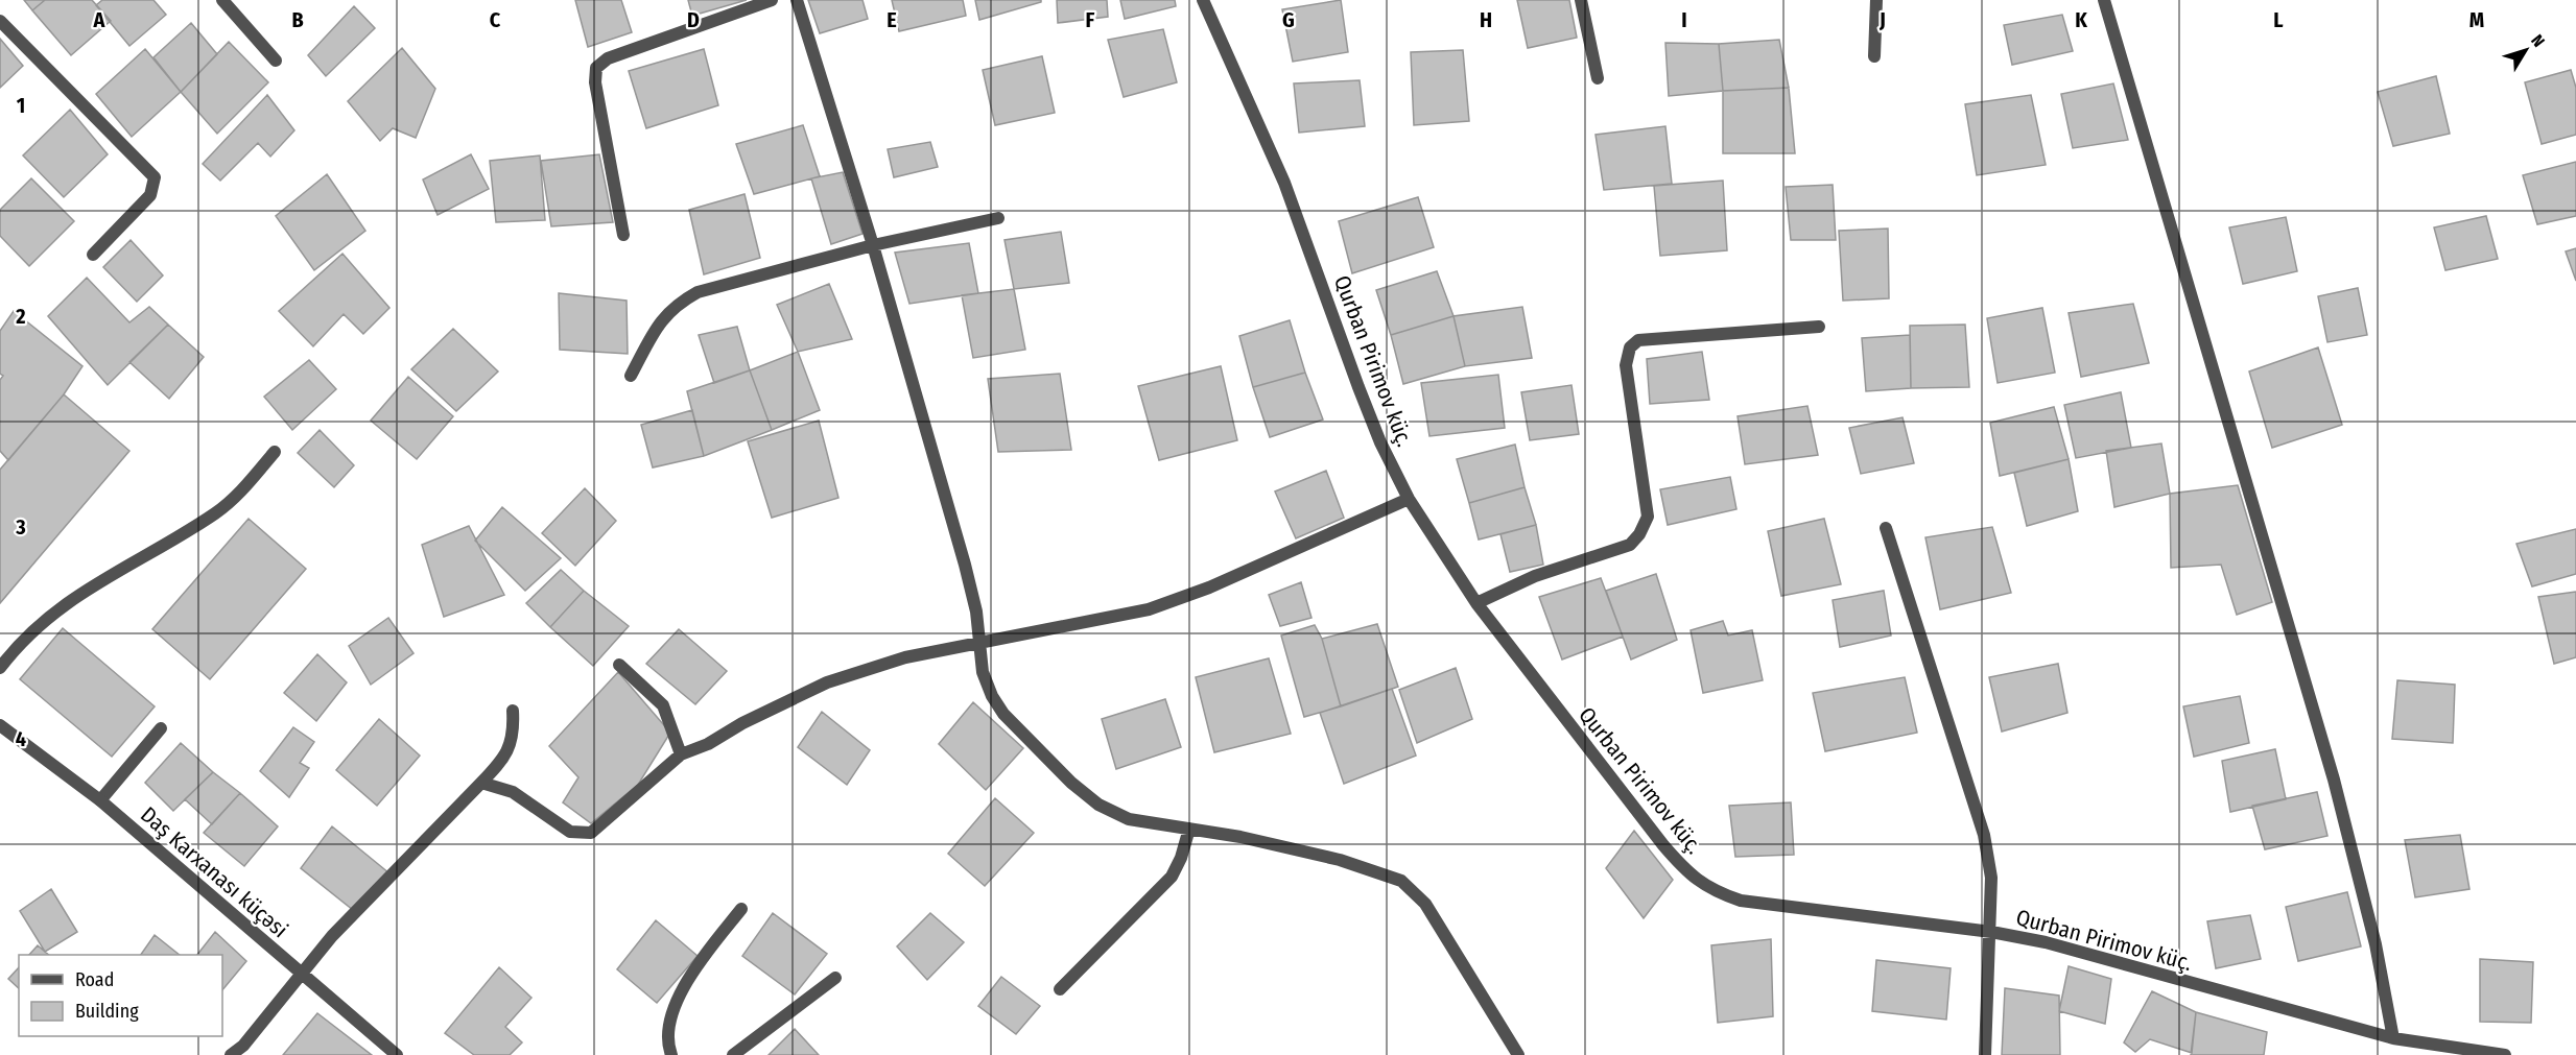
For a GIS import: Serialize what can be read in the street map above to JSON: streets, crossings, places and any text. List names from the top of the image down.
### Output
{
  "streets": {
    "street": ["Qurban Pirimov küç.", "Daş Karxanası küçəsi"]
  },
  "legend": ["Road", "Building"],
  "north": "top right",
  "grid": {
    "columns": [
      "A",
      "B",
      "C",
      "D",
      "E",
      "F",
      "G",
      "H",
      "I",
      "J",
      "K",
      "L",
      "M"
    ],
    "rows": [
      "1",
      "2",
      "3",
      "4"
    ]
  }
}
